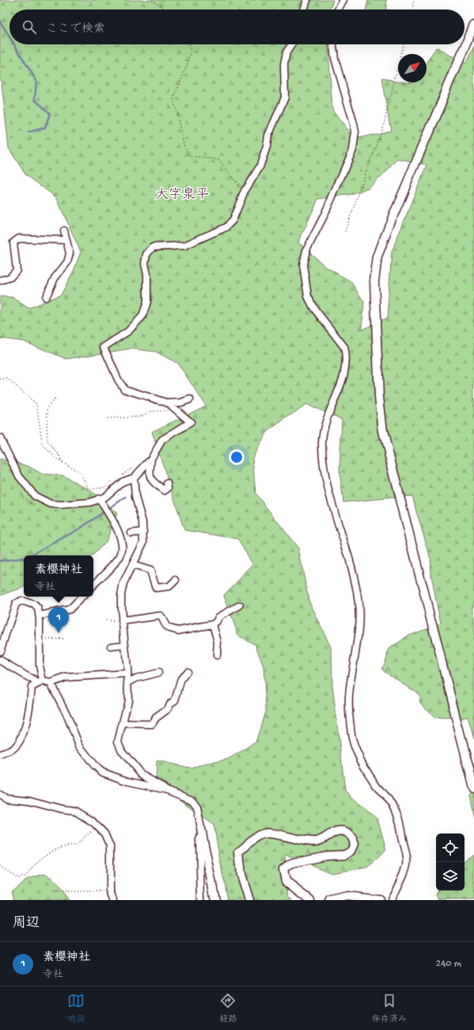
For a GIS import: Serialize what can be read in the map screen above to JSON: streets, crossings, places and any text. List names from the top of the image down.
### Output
{
  "districts": ["大字泉平"],
  "north": "top right",
  "page": {
    "search": "ここで検索",
    "popup": ["素櫻神社", "寺社"],
    "pins": "1",
    "heading": "周辺",
    "list": [
      {
        "mark": "1",
        "name": "素櫻神社",
        "note": "寺社",
        "value": "240 m"
      }
    ],
    "nav": ["地図", "経路", "保存済み"]
  }
}
